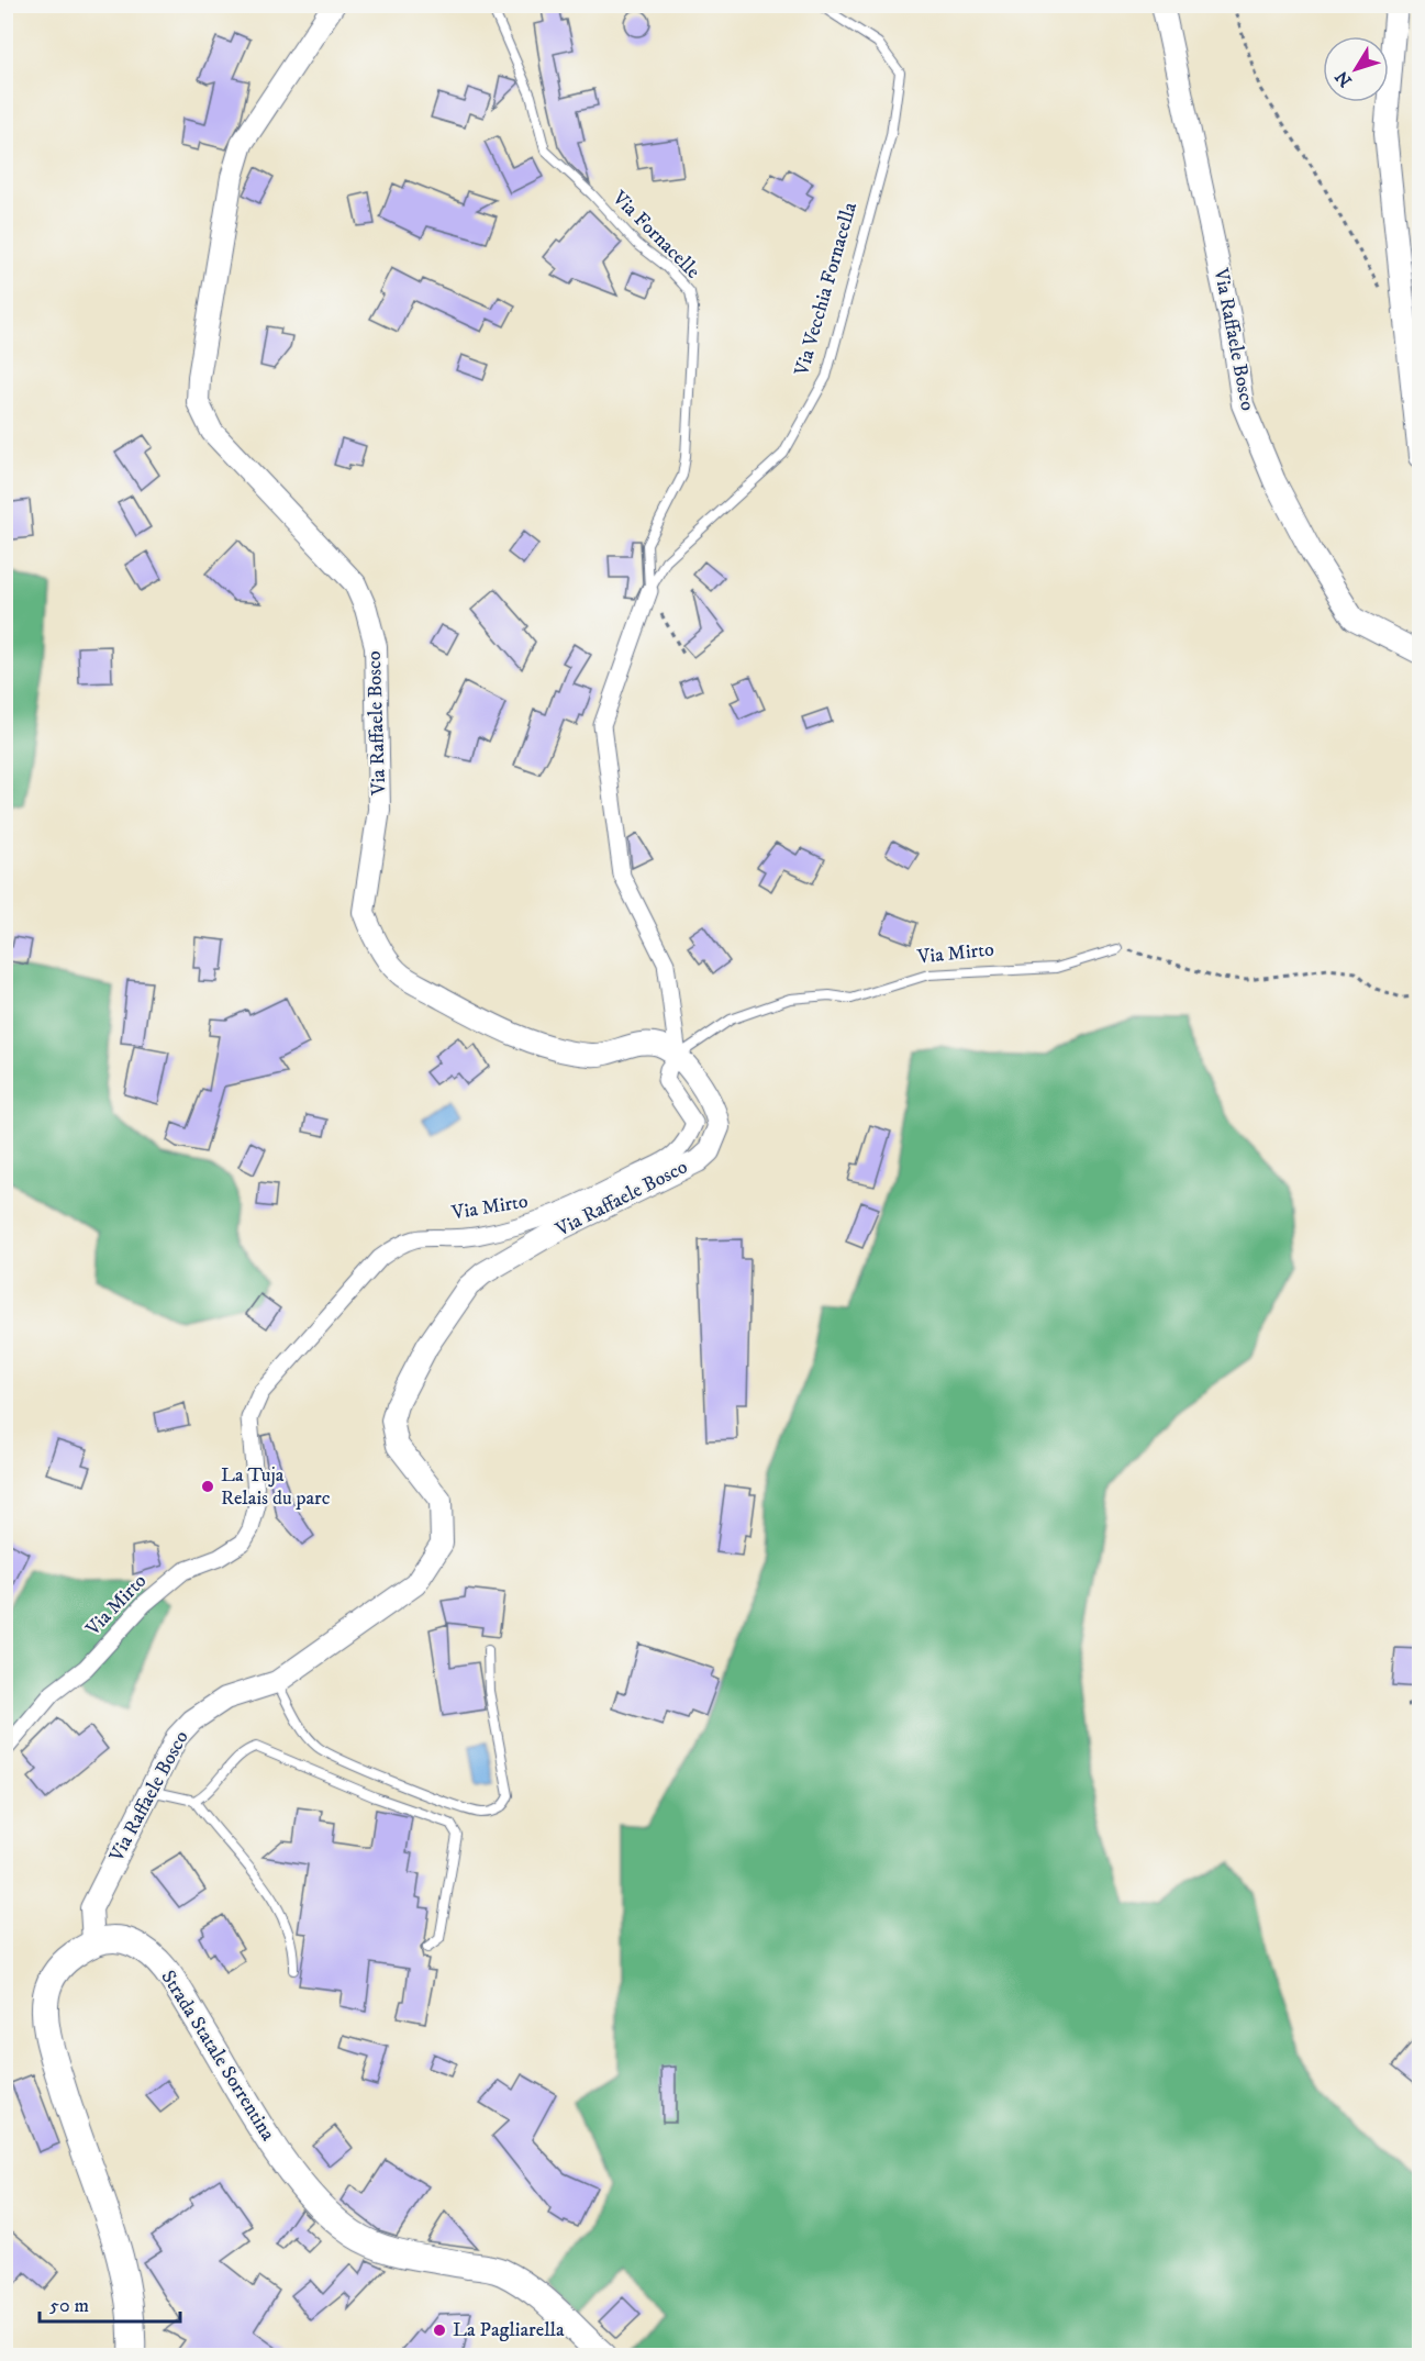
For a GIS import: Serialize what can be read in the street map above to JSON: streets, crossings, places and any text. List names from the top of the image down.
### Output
{
  "streets": {
    "main road": ["Strada Statale Sorrentina"],
    "street": ["Via Vecchia Fornacella", "Via Raffaele Bosco", "Via Mirto"],
    "lane": ["Via Fornacelle"]
  },
  "crossings": [
    ["Via Fornacelle", "Via Vecchia Fornacella"],
    ["Via Vecchia Fornacella", "Via Raffaele Bosco"],
    ["Via Vecchia Fornacella", "Via Mirto"],
    ["Via Raffaele Bosco", "Via Mirto"],
    ["Via Raffaele Bosco", "Strada Statale Sorrentina"]
  ],
  "places": ["La Tuja Relais du parc", "La Pagliarella"],
  "scale_bar": "50 m",
  "north": "bottom left"
}
